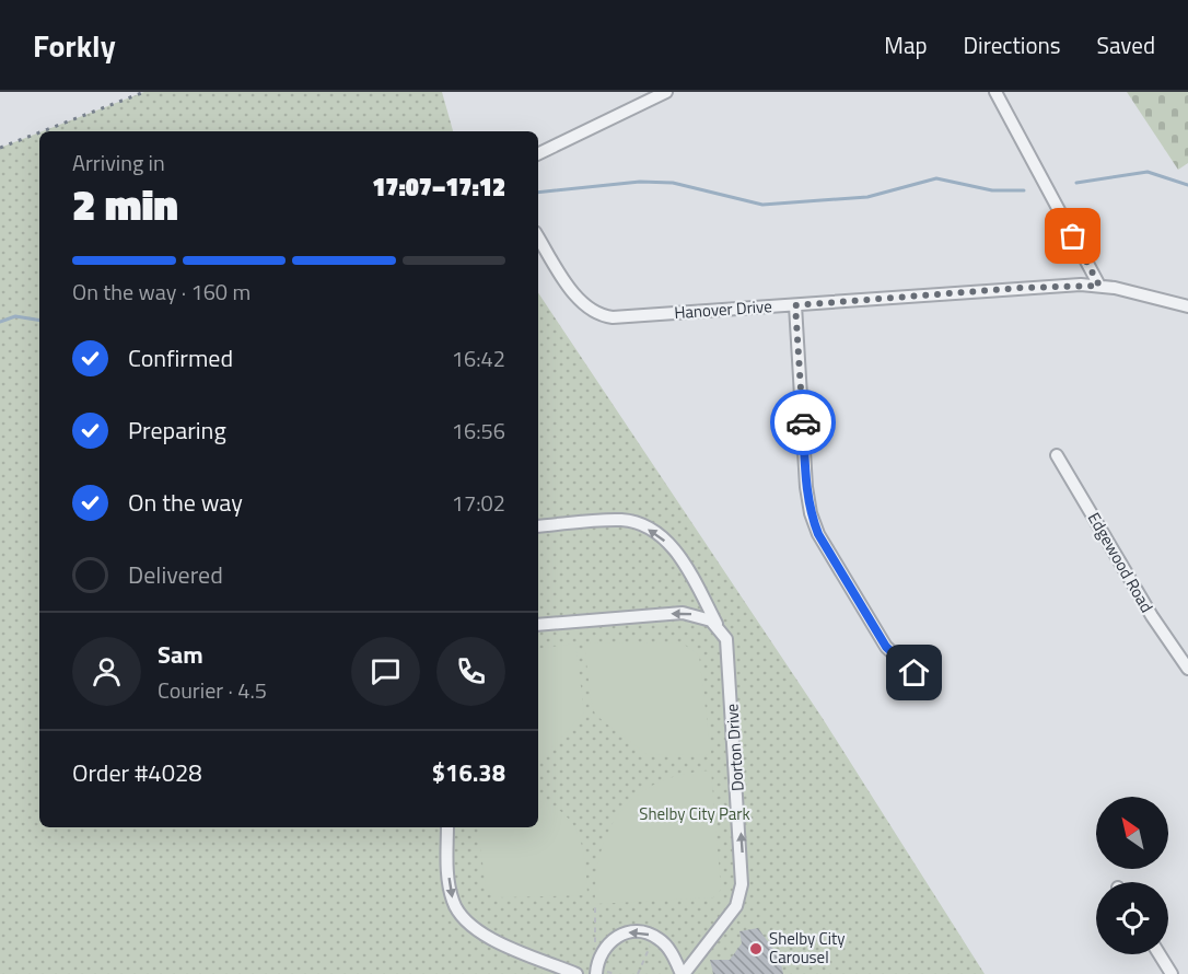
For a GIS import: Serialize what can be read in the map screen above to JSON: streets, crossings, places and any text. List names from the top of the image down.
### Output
{
  "streets": {
    "street": ["Hanover Drive", "Edgewood Road", "Dorton Drive"]
  },
  "parks": ["Shelby City Park"],
  "places": ["Shelby City Carousel"],
  "north": "top left",
  "page": {
    "header": "Forkly",
    "nav": ["Map", "Directions", "Saved"],
    "heading": ["2 min", "Arriving in", "17:07–17:12"],
    "panel": [
      "Sam",
      "Courier · 4.5",
      "Order #4028",
      "$16.38"
    ],
    "bar": "On the way · 160 m",
    "list": [
      ["Confirmed", "16:42"],
      ["Preparing", "16:56"],
      ["On the way", "17:02"],
      "Delivered"
    ]
  }
}
